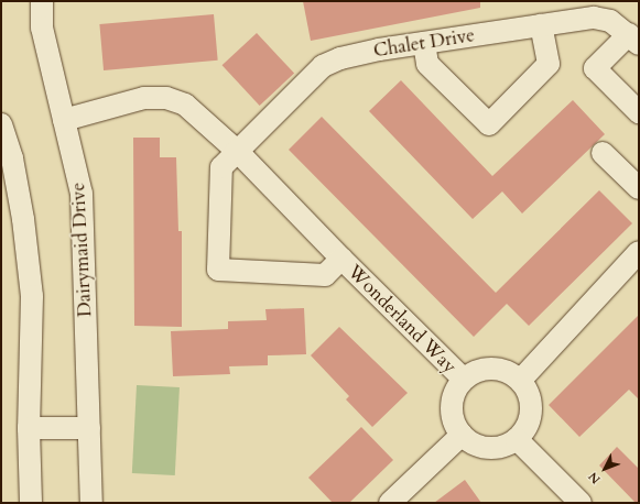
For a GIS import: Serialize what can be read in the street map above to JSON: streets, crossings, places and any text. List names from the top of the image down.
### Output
{
  "streets": {
    "street": ["Chalet Drive", "Dairymaid Drive", "Wonderland Way"]
  },
  "crossings": [
    ["Chalet Drive", "Wonderland Way"],
    ["Dairymaid Drive", "Wonderland Way"]
  ],
  "north": "bottom left"
}
